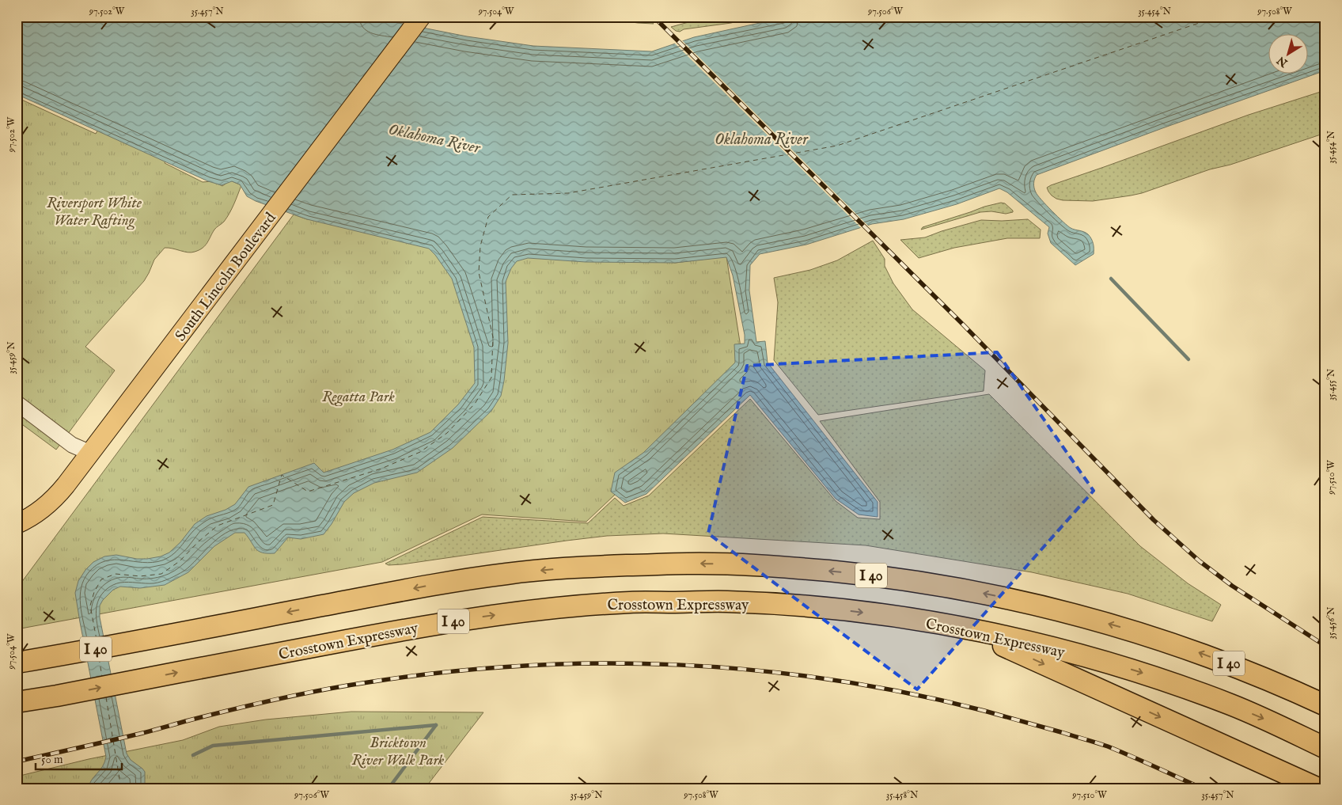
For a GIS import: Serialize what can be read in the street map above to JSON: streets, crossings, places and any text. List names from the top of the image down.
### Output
{
  "streets": {
    "highway": ["I 40", "Crosstown Expressway"],
    "main road": ["South Lincoln Boulevard"]
  },
  "water": ["Oklahoma River"],
  "parks": ["Riversport White Water Rafting", "Regatta Park", "Bricktown River Walk Park"],
  "scale_bar": "50 m",
  "north": "bottom left",
  "coordinates": [
    "97.502°W",
    "35.457°N",
    "97.504°W",
    "97.506°W",
    "35.454°N",
    "97.508°W",
    "35.459°N",
    "35.455°N",
    "97.510°W",
    "35.456°N",
    "35.458°N"
  ]
}
